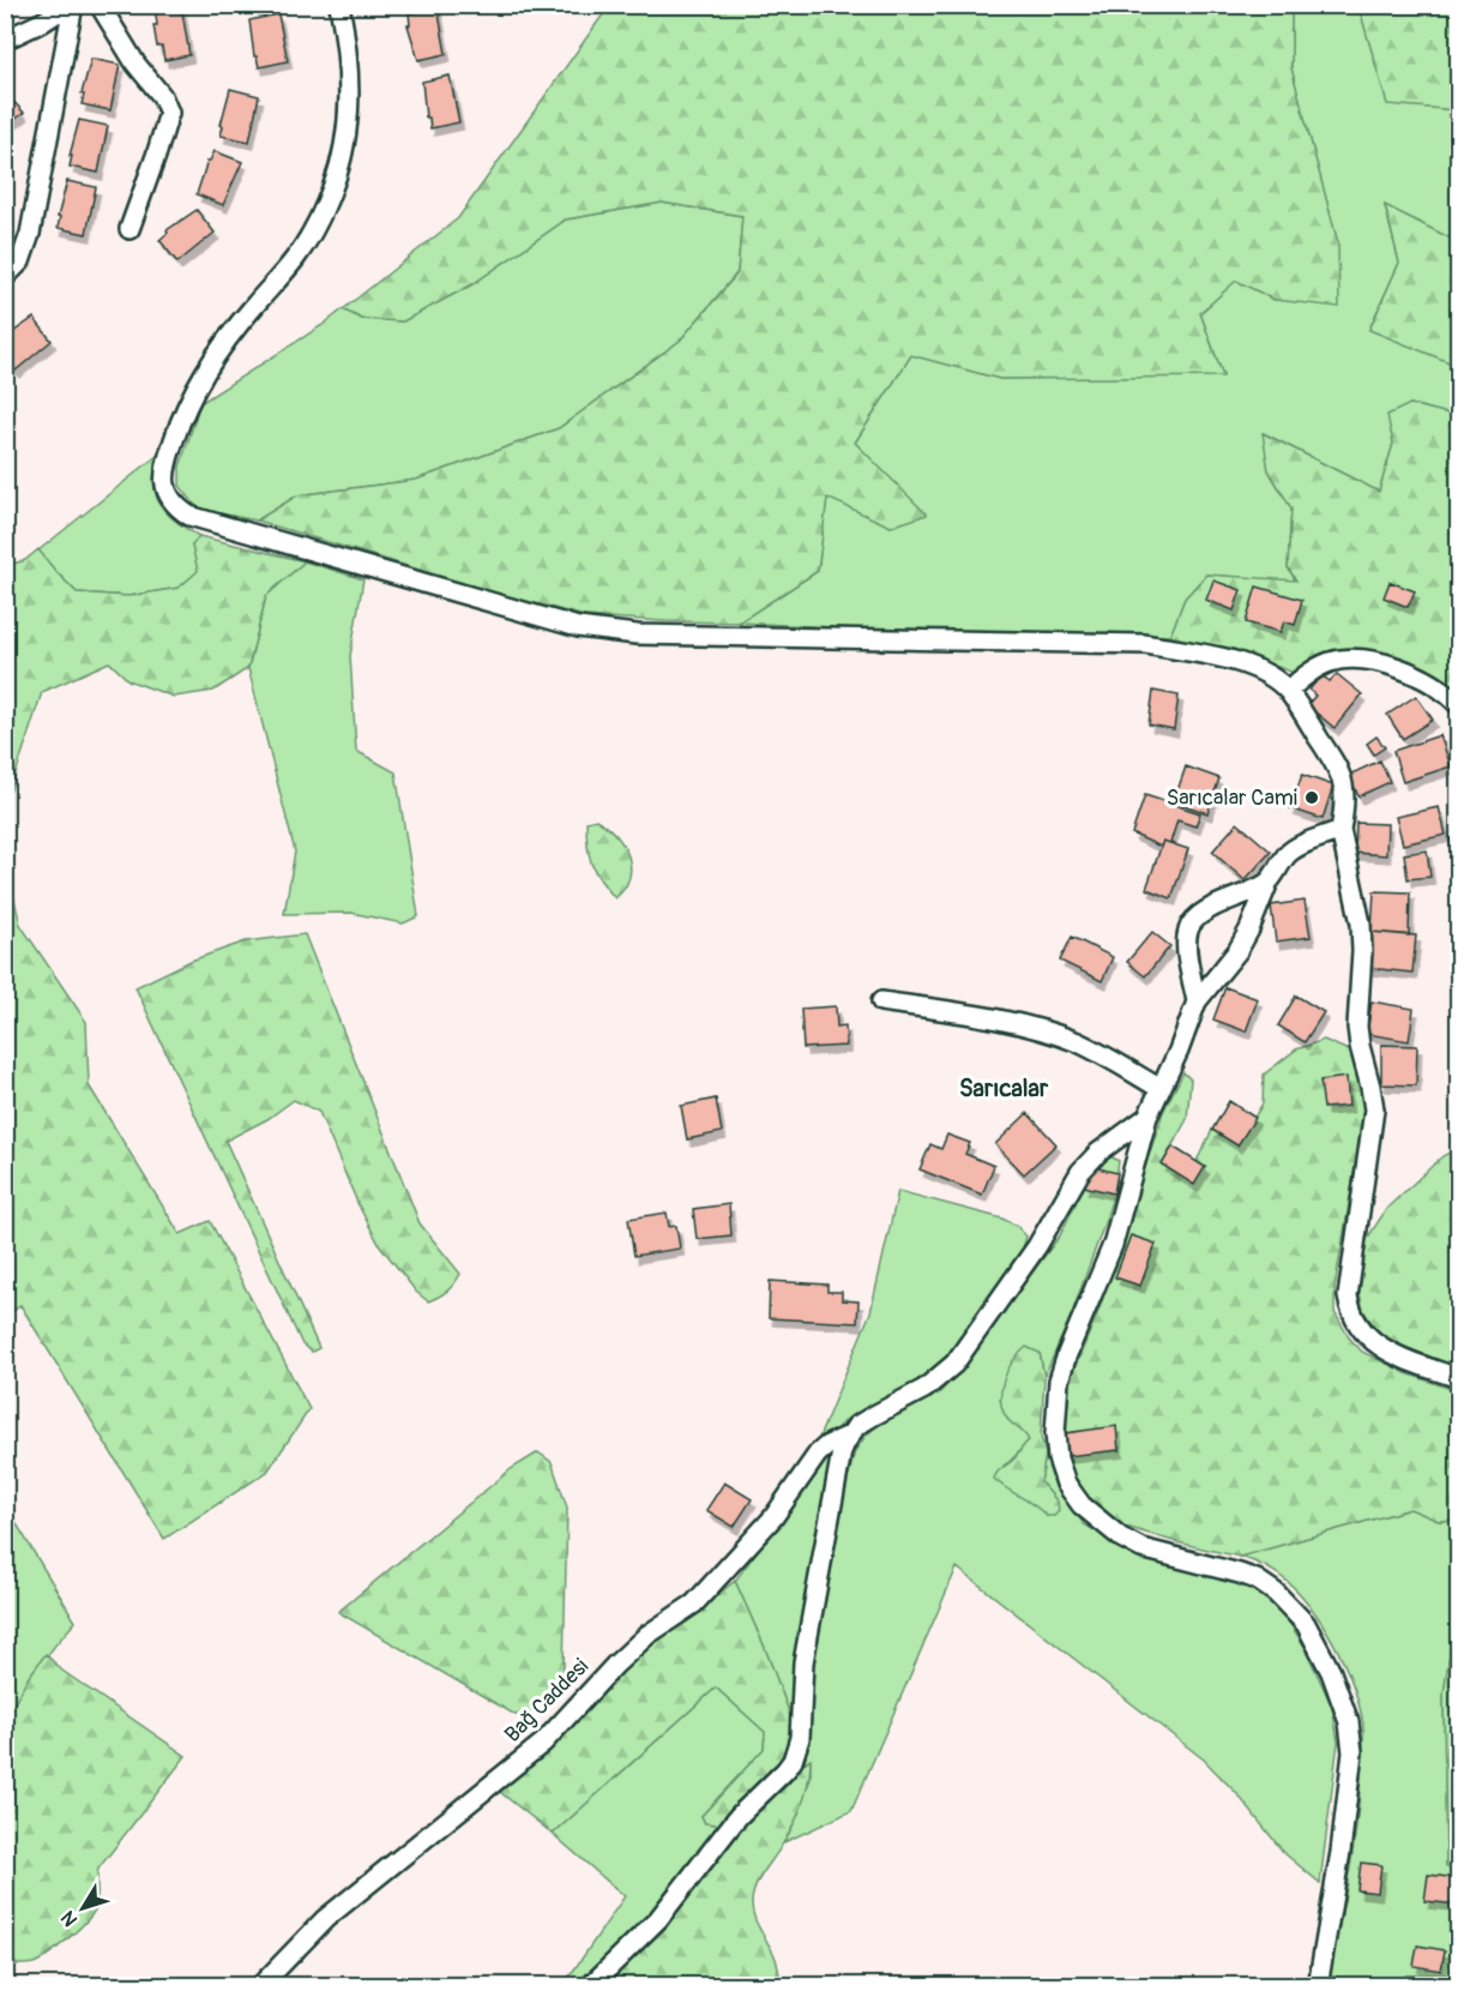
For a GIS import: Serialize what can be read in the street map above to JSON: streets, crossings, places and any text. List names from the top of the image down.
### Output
{
  "streets": {
    "street": ["Bağ Caddesi"]
  },
  "districts": ["Sarıcalar"],
  "places": ["Sarıcalar Cami"],
  "north": "bottom left"
}
